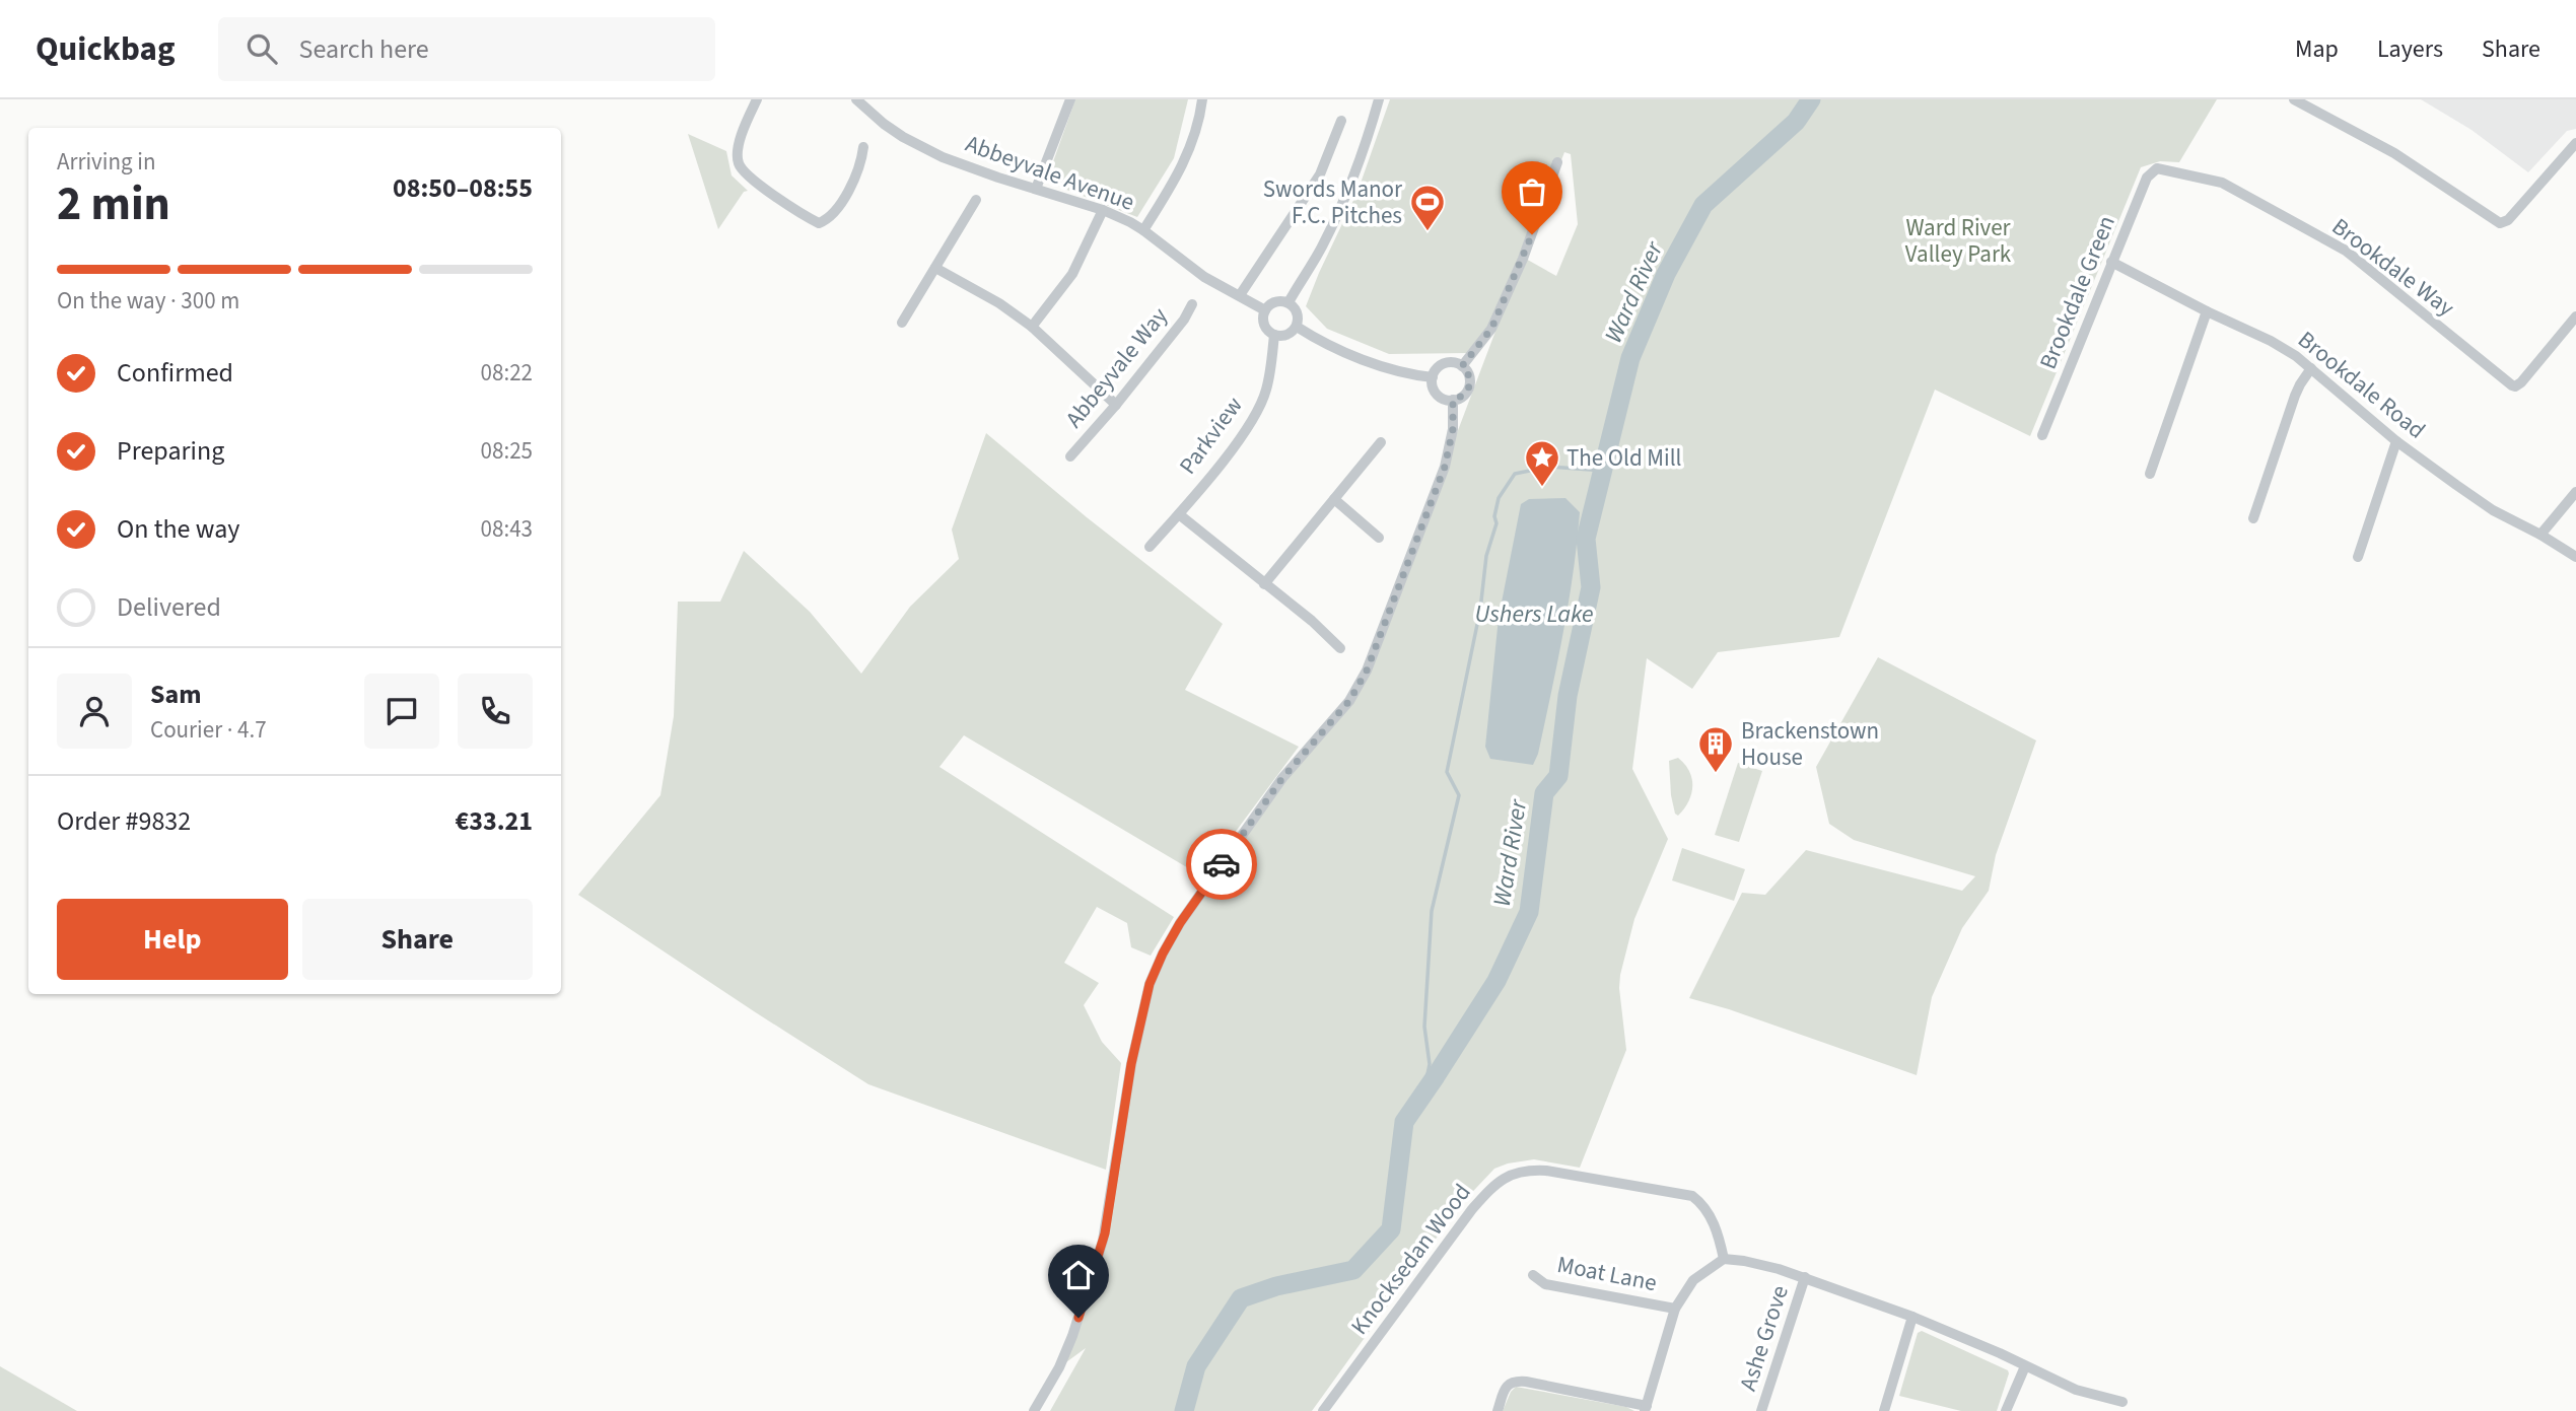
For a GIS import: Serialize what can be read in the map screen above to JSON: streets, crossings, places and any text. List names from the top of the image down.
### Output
{
  "streets": {
    "street": [
      "Abbeyvale Avenue",
      "Brookdale Way",
      "Brookdale Green",
      "Abbeyvale Way",
      "Brookdale Road",
      "Parkview",
      "Knocksedan Wood",
      "Moat Lane",
      "Ashe Grove"
    ]
  },
  "crossings": [
    ["Abbeyvale Avenue", "Parkview"],
    ["Brookdale Way", "Brookdale Green"],
    ["Brookdale Green", "Brookdale Road"]
  ],
  "water": ["Ward River", "Ushers Lake"],
  "parks": ["Ward River Valley Park"],
  "places": {
    "sports": ["Swords Manor F.C. Pitches"],
    "place": ["The Old Mill"],
    "building": ["Brackenstown House"]
  },
  "page": {
    "header": "Quickbag",
    "search": "Search here",
    "nav": ["Map", "Layers", "Share"],
    "heading": ["2 min", "Arriving in", "08:50–08:55"],
    "panel": [
      "Sam",
      "Courier · 4.7",
      "Order #9832",
      "€33.21"
    ],
    "bar": "On the way · 300 m",
    "list": [
      ["Confirmed", "08:22"],
      ["Preparing", "08:25"],
      ["On the way", "08:43"],
      "Delivered"
    ],
    "buttons": ["Help", "Share"]
  }
}
